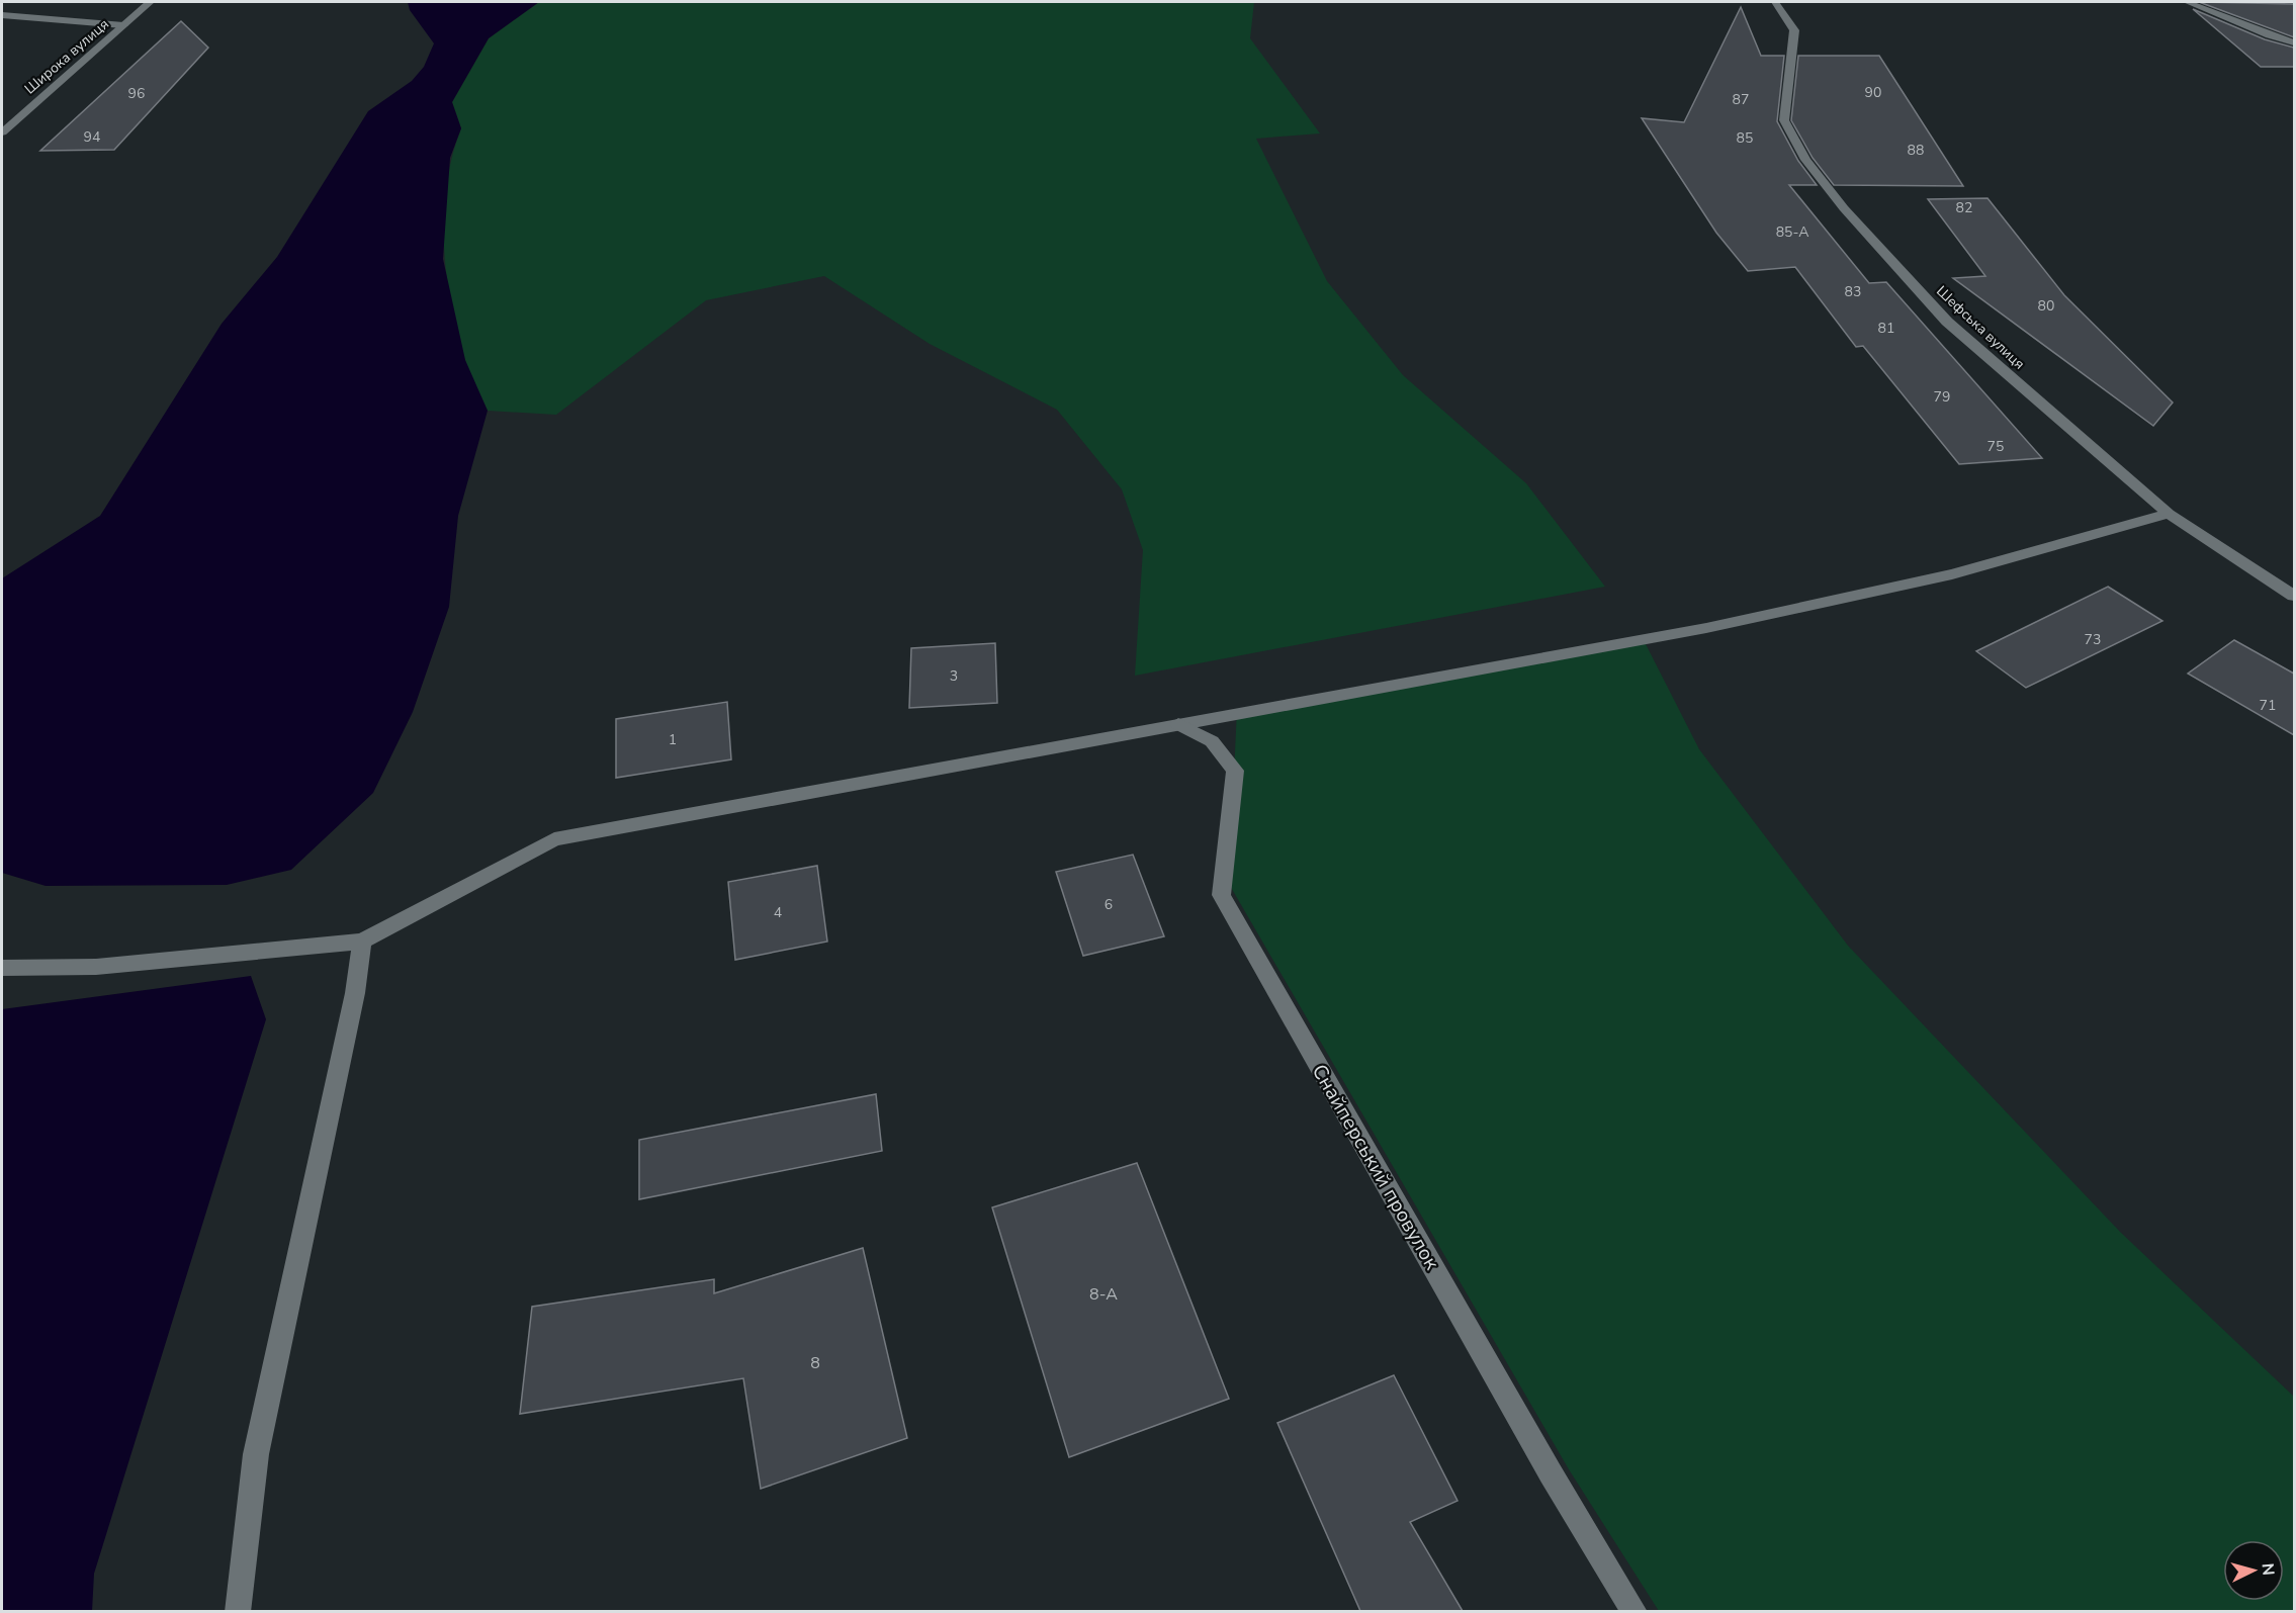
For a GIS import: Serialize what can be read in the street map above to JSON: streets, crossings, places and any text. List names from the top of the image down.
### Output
{
  "streets": {
    "street": ["Широка вулиця", "Шефська вулиця", "Снайперський провулок"]
  },
  "house_numbers": [
    "90",
    "96",
    "87",
    "94",
    "85",
    "88",
    "82",
    "85-А",
    "83",
    "80",
    "81",
    "79",
    "75",
    "73",
    "3",
    "71",
    "1",
    "6",
    "4",
    "8-А",
    "8"
  ],
  "north": "right"
}
